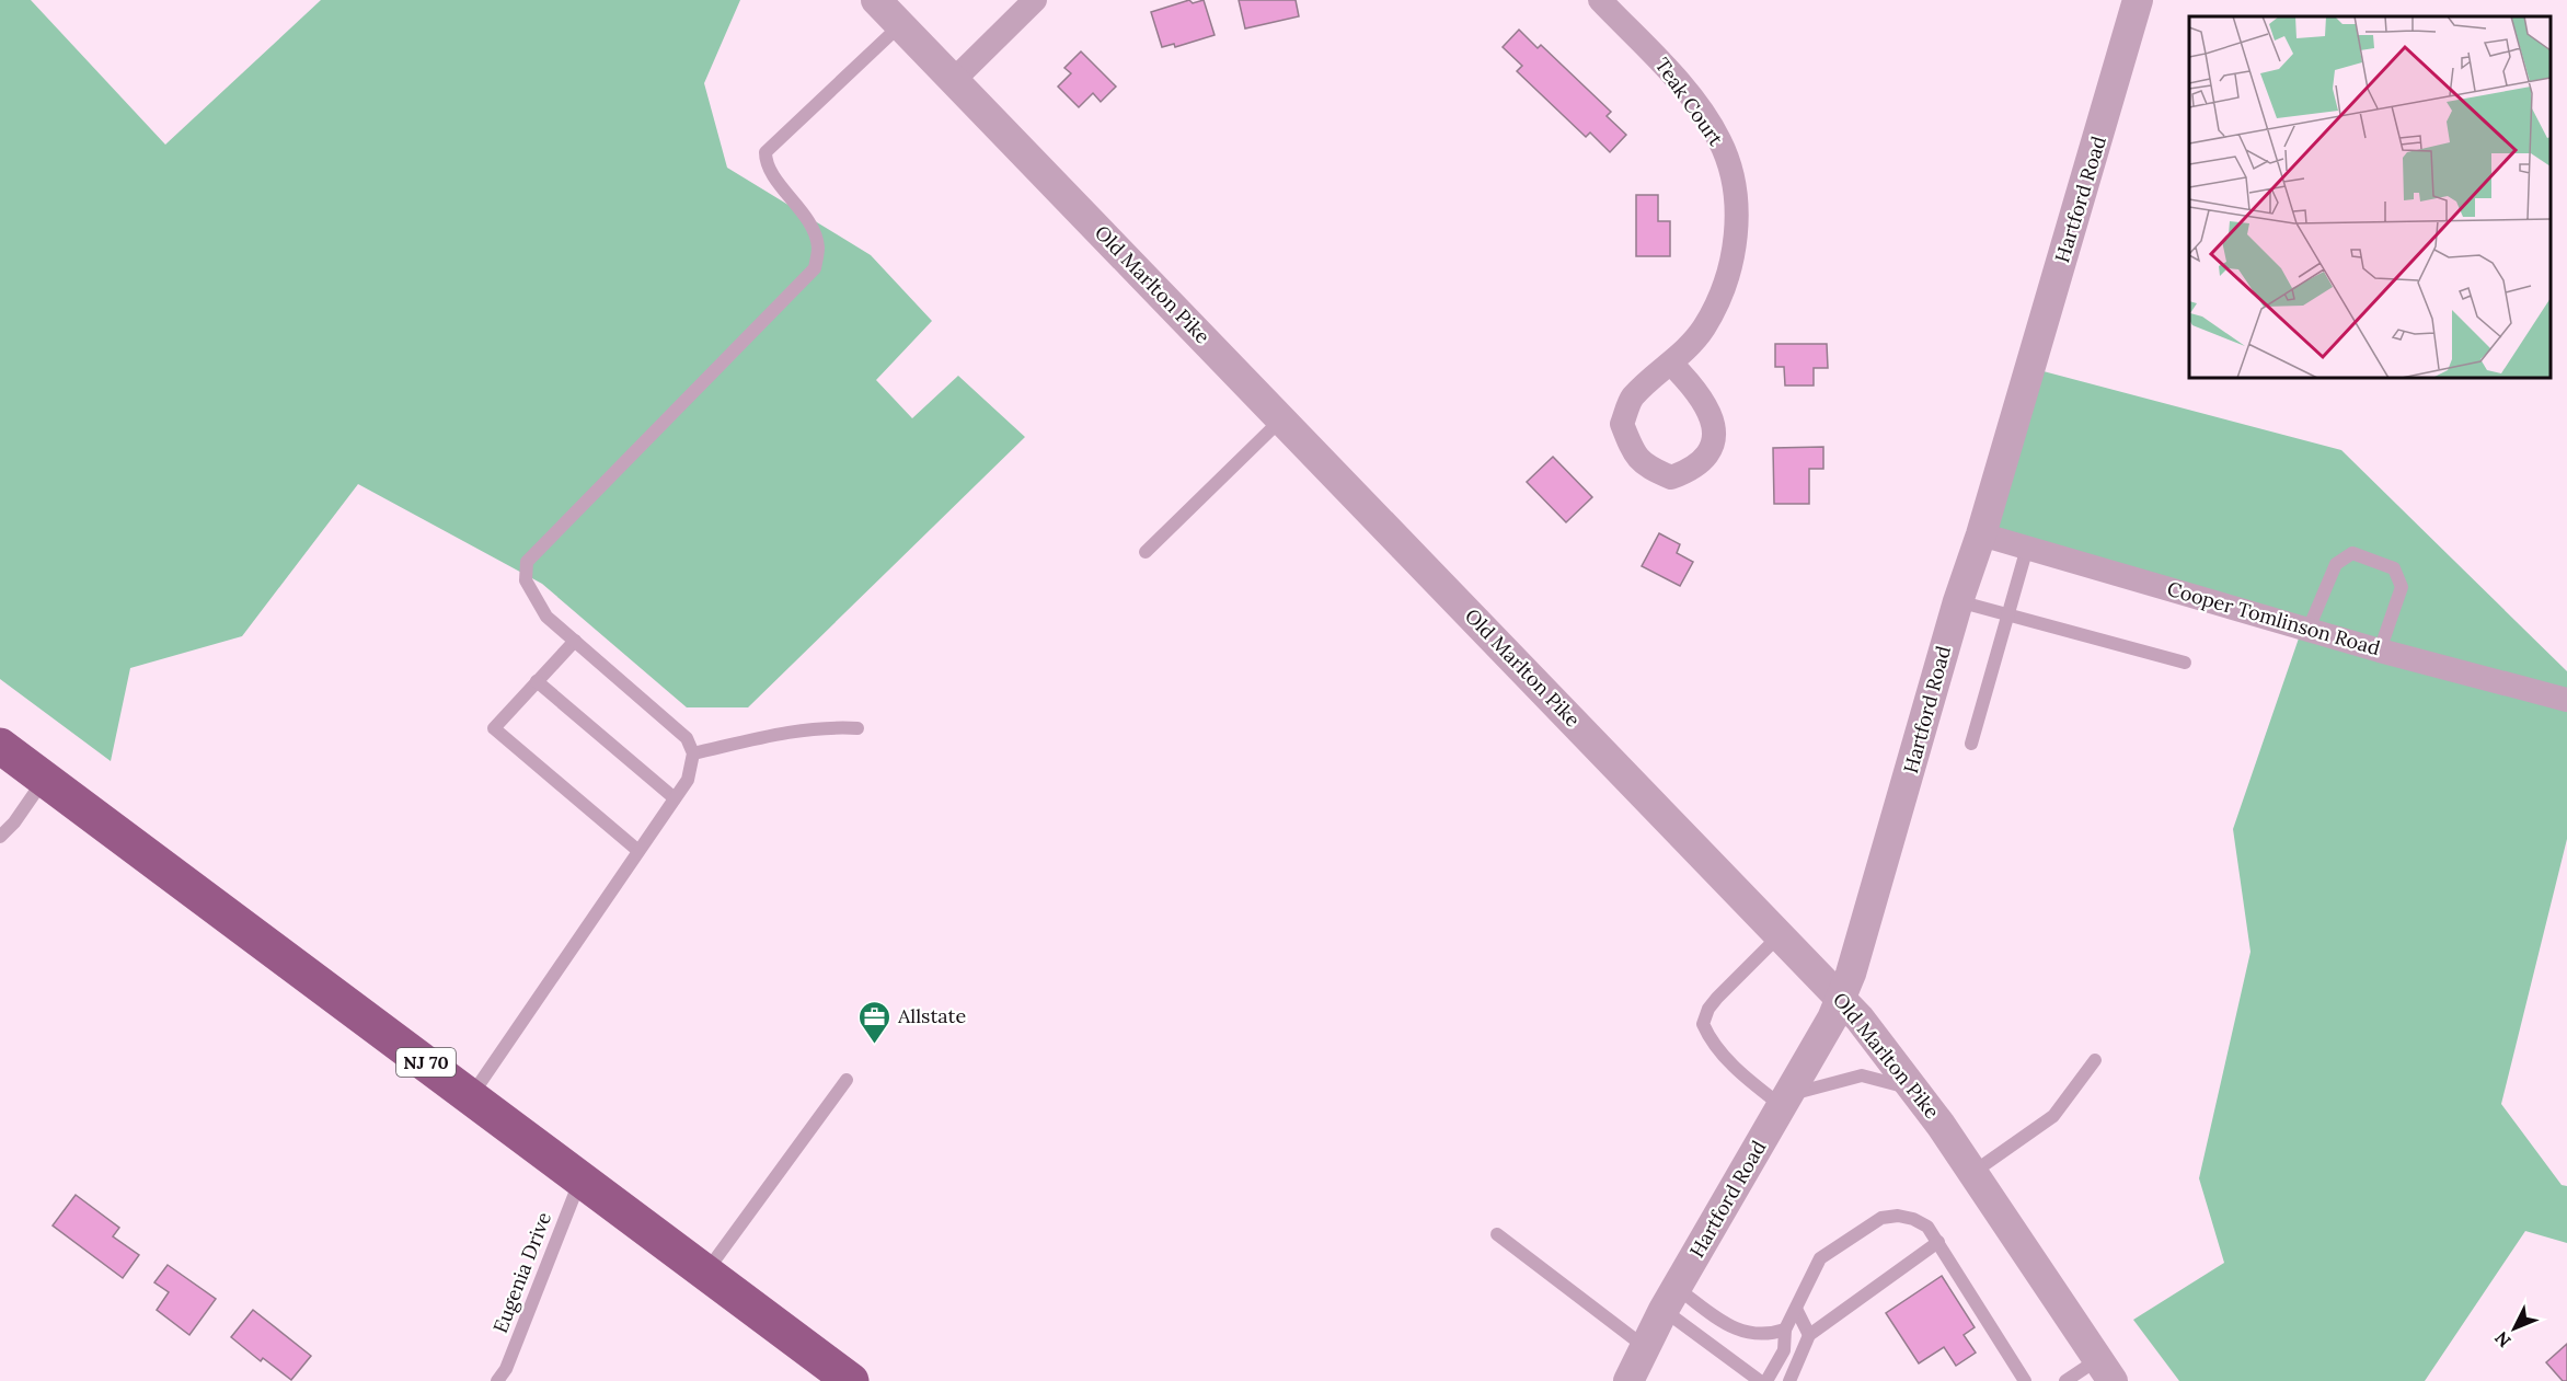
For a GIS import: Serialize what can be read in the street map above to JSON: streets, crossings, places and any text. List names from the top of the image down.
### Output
{
  "streets": {
    "highway": ["NJ 70"],
    "street": [
      "Teak Court",
      "Hartford Road",
      "Old Marlton Pike",
      "Cooper Tomlinson Road"
    ],
    "lane": ["Eugenia Drive"]
  },
  "crossings": [
    ["Hartford Road", "Old Marlton Pike"],
    ["Hartford Road", "Cooper Tomlinson Road"],
    ["NJ 70", "Eugenia Drive"]
  ],
  "places": {
    "office": ["Allstate"]
  },
  "north": "bottom left"
}
